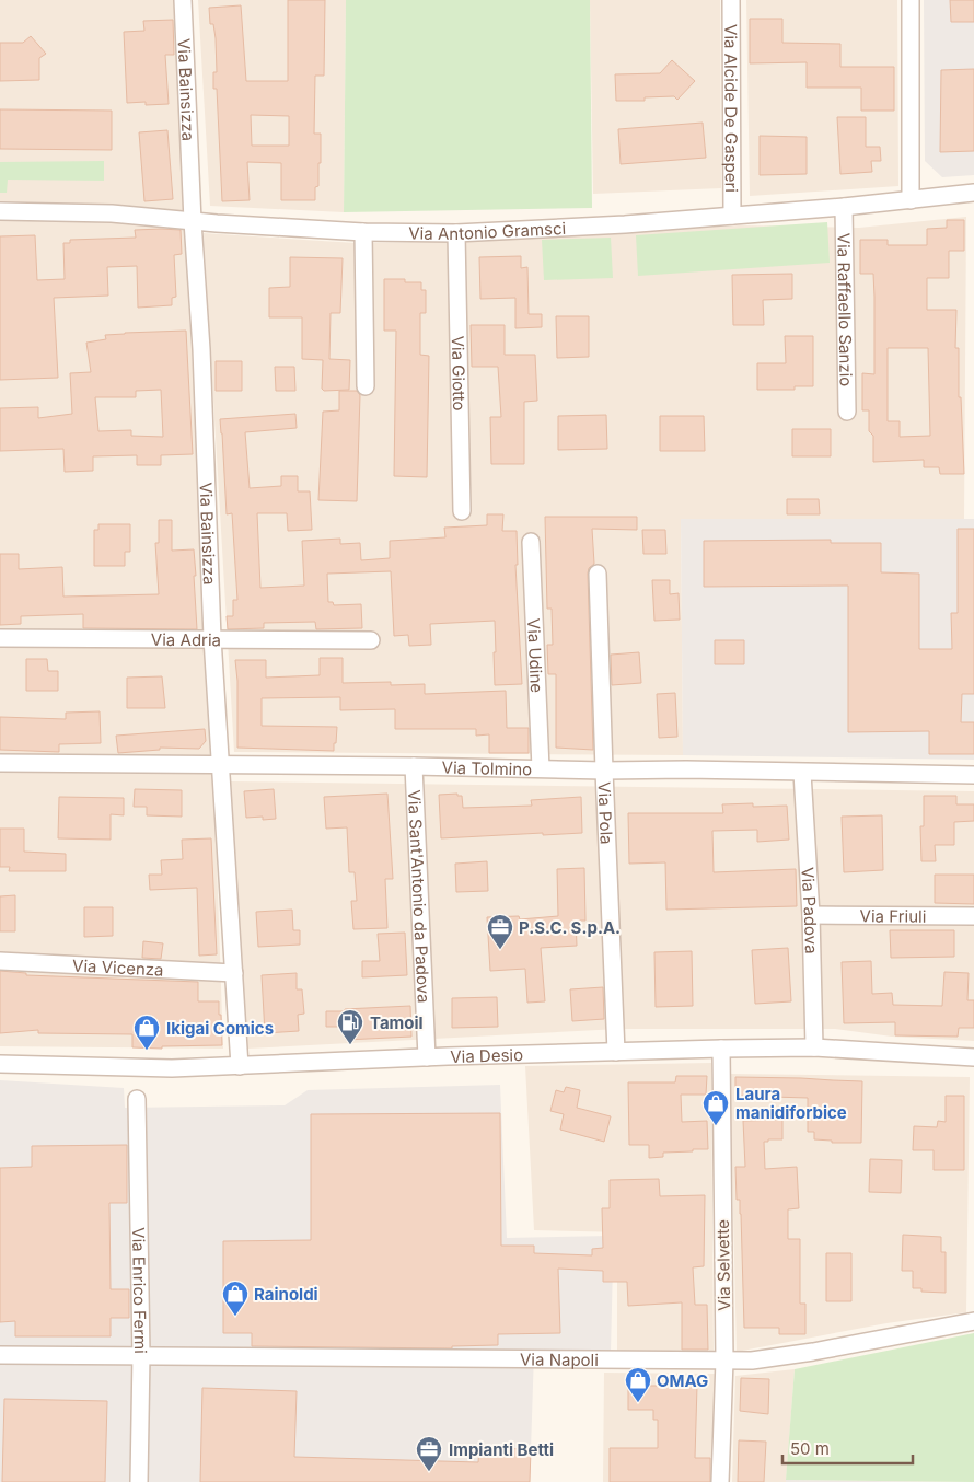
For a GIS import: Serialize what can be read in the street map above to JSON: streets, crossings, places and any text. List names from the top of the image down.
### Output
{
  "streets": {
    "street": [
      "Via Bainsizza",
      "Via Alcide De Gasperi",
      "Via Antonio Gramsci",
      "Via Raffaello Sanzio",
      "Via Giotto",
      "Via Adria",
      "Via Udine",
      "Via Tolmino",
      "Via Pola",
      "Via Sant'Antonio da Padova",
      "Via Padova",
      "Via Friuli",
      "Via Vicenza",
      "Via Desio",
      "Via Selvette",
      "Via Enrico Fermi",
      "Via Napoli"
    ]
  },
  "crossings": [
    ["Via Bainsizza", "Via Antonio Gramsci"],
    ["Via Bainsizza", "Via Adria"],
    ["Via Bainsizza", "Via Tolmino"],
    ["Via Bainsizza", "Via Vicenza"],
    ["Via Bainsizza", "Via Desio"],
    ["Via Alcide De Gasperi", "Via Antonio Gramsci"],
    ["Via Antonio Gramsci", "Via Raffaello Sanzio"],
    ["Via Antonio Gramsci", "Via Giotto"],
    ["Via Udine", "Via Tolmino"],
    ["Via Tolmino", "Via Pola"],
    ["Via Tolmino", "Via Sant'Antonio da Padova"],
    ["Via Tolmino", "Via Padova"],
    ["Via Pola", "Via Desio"],
    ["Via Sant'Antonio da Padova", "Via Desio"],
    ["Via Padova", "Via Friuli"],
    ["Via Padova", "Via Desio"],
    ["Via Desio", "Via Selvette"],
    ["Via Selvette", "Via Napoli"],
    ["Via Enrico Fermi", "Via Napoli"]
  ],
  "places": {
    "office": ["P.S.C. S.p.A.", "Impianti Betti"],
    "fuel station": ["Tamoil"],
    "shop": [
      "Ikigai Comics",
      "Laura manidiforbice",
      "Rainoldi",
      "OMAG"
    ]
  },
  "scale_bar": "50 m"
}
